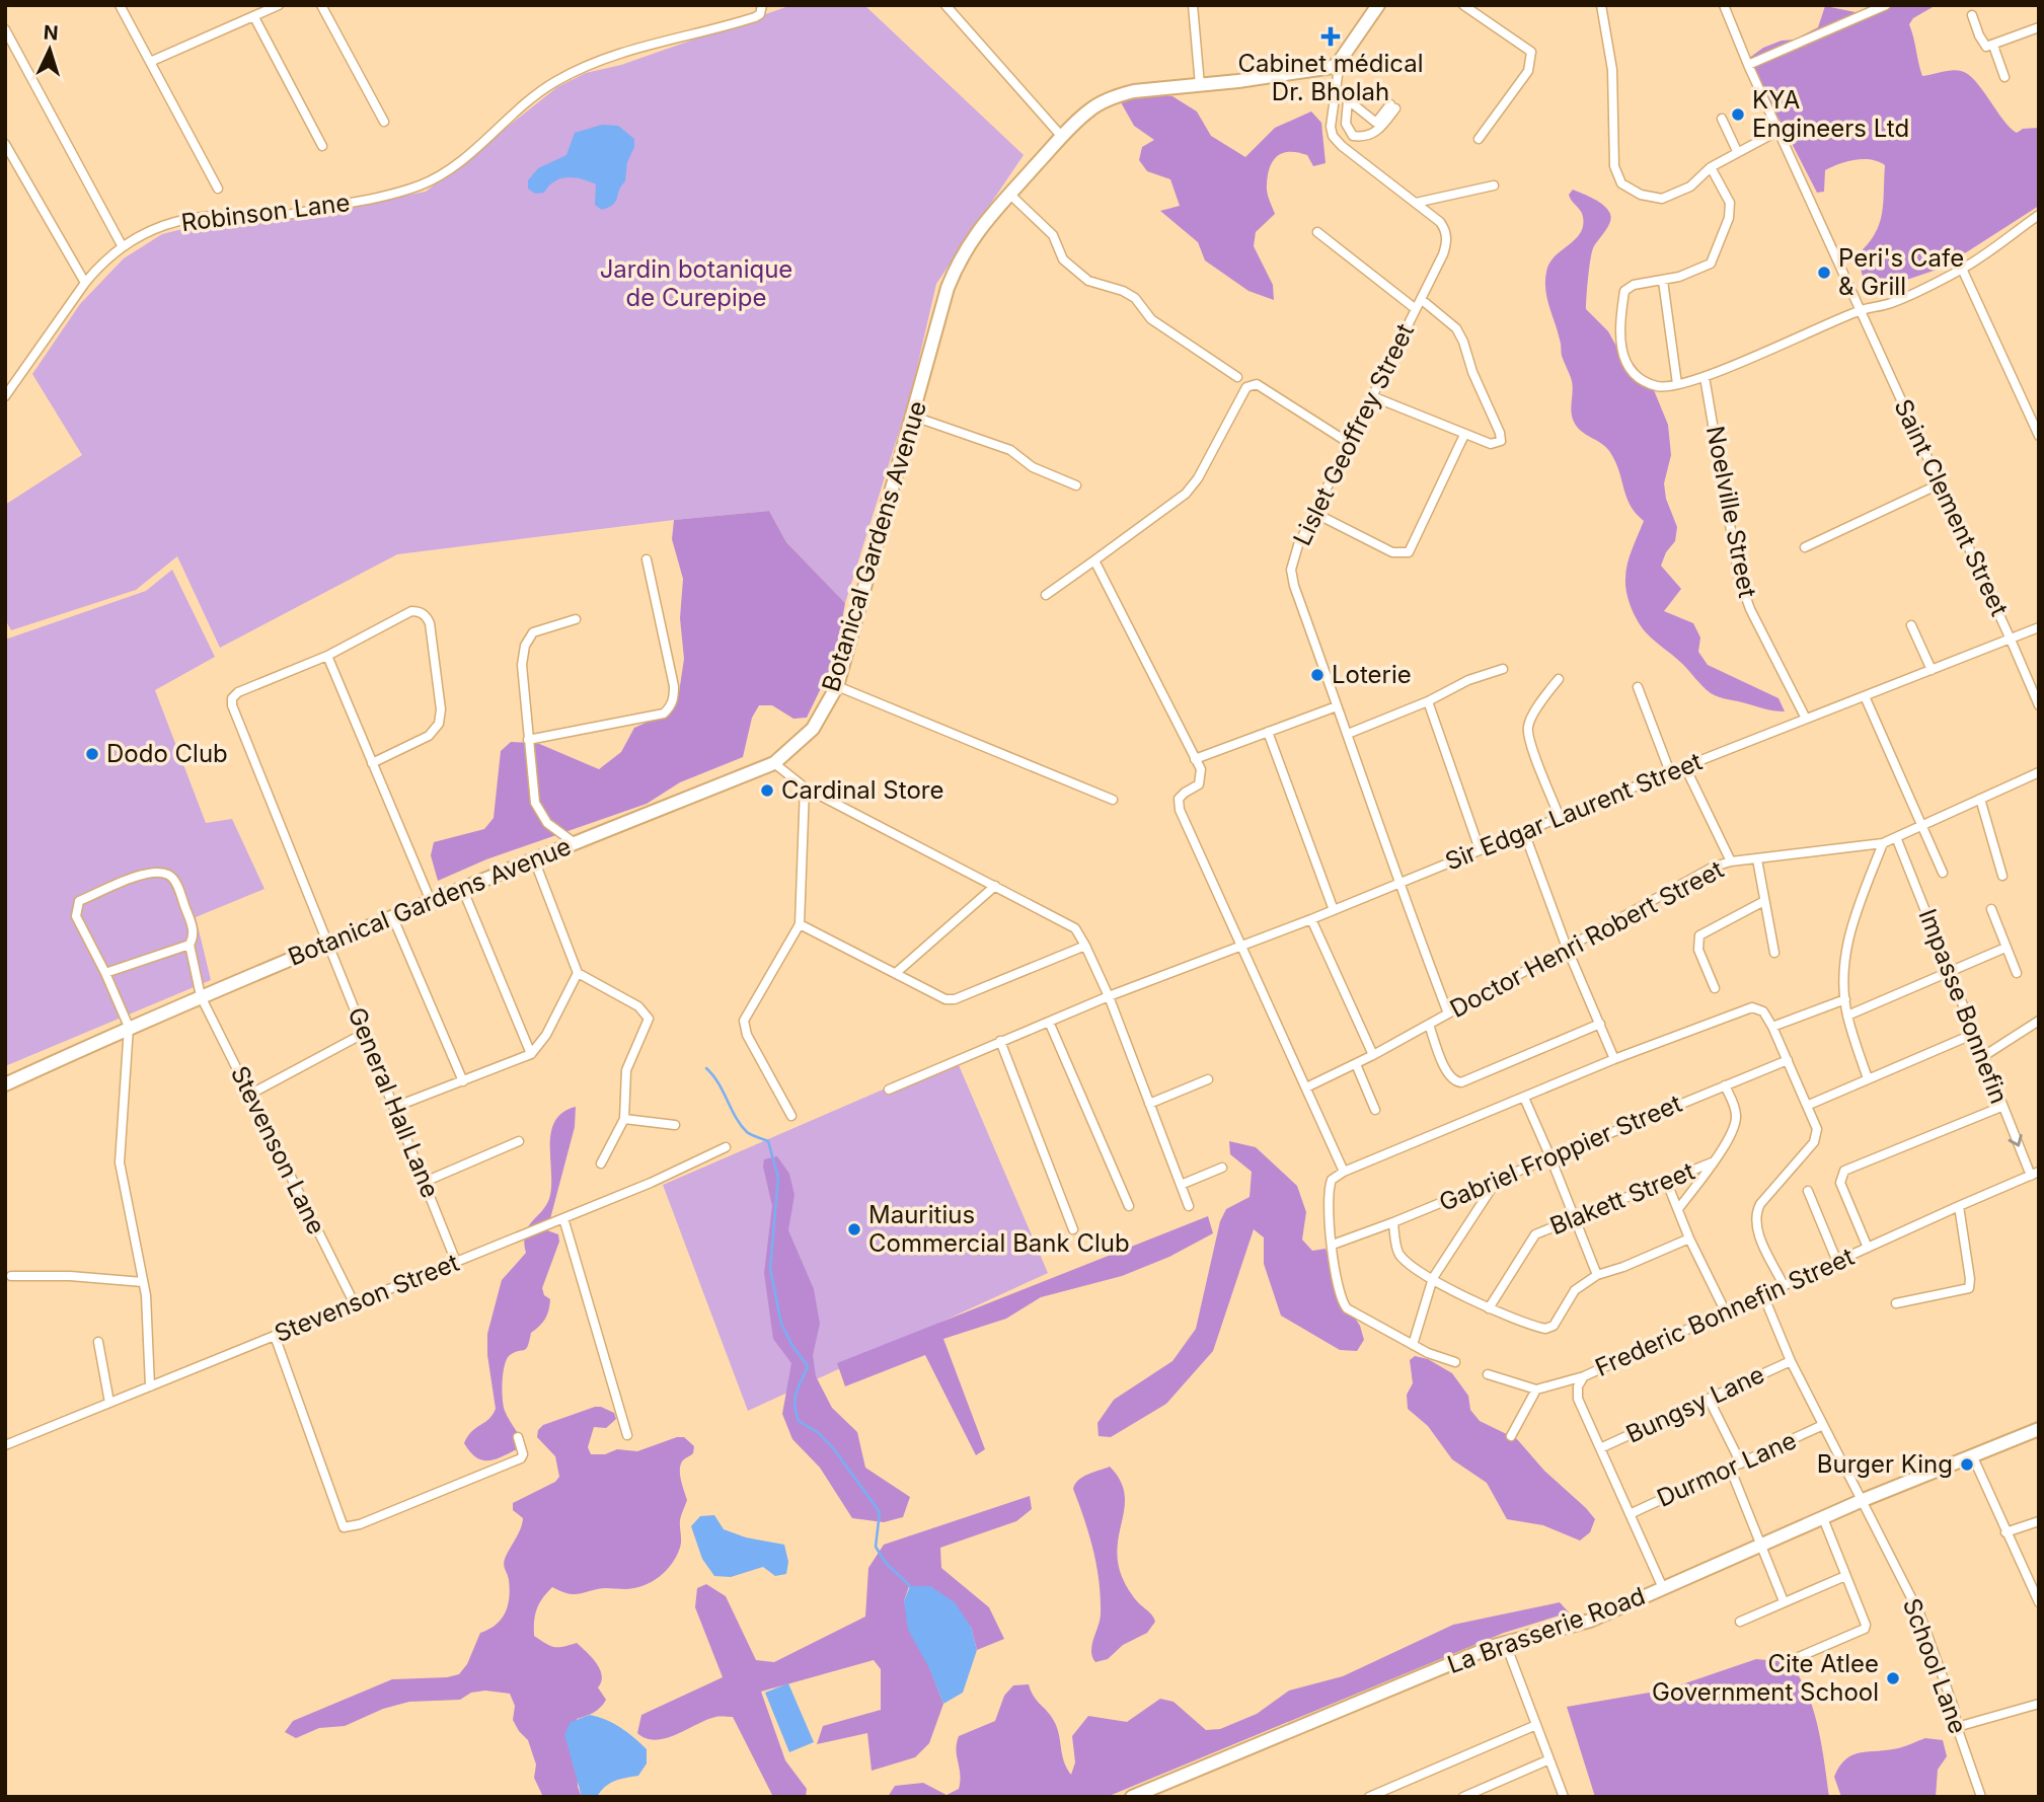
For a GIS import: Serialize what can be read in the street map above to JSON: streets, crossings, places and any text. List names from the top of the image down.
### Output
{
  "streets": {
    "street": [
      "Robinson Lane",
      "Lislet Geoffrey Street",
      "Saint Clement Street",
      "Noelville Street",
      "Botanical Gardens Avenue",
      "Sir Edgar Laurent Street",
      "Doctor Henri Robert Street",
      "Impasse Bonnefin",
      "General Hall Lane",
      "Stevenson Lane",
      "Gabriel Froppier Street",
      "Blakett Street",
      "Stevenson Street",
      "Frederic Bonnefin Street",
      "Bungsy Lane",
      "Durmor Lane",
      "La Brasserie Road",
      "School Lane"
    ]
  },
  "crossings": [
    ["Lislet Geoffrey Street", "Botanical Gardens Avenue"],
    ["Lislet Geoffrey Street", "Sir Edgar Laurent Street"],
    ["Lislet Geoffrey Street", "Doctor Henri Robert Street"],
    ["Saint Clement Street", "Sir Edgar Laurent Street"],
    ["Noelville Street", "Sir Edgar Laurent Street"],
    ["Botanical Gardens Avenue", "General Hall Lane"],
    ["Botanical Gardens Avenue", "Stevenson Lane"],
    ["Doctor Henri Robert Street", "Impasse Bonnefin"],
    ["Impasse Bonnefin", "Frederic Bonnefin Street"],
    ["General Hall Lane", "Stevenson Street"],
    ["Stevenson Lane", "Stevenson Street"],
    ["Frederic Bonnefin Street", "Bungsy Lane"],
    ["Frederic Bonnefin Street", "Durmor Lane"],
    ["Frederic Bonnefin Street", "La Brasserie Road"],
    ["Frederic Bonnefin Street", "School Lane"],
    ["Bungsy Lane", "School Lane"],
    ["Durmor Lane", "School Lane"],
    ["La Brasserie Road", "School Lane"]
  ],
  "parks": ["Jardin botanique de Curepipe"],
  "places": {
    "health": ["Cabinet médical Dr. Bholah"],
    "other": [
      "KYA Engineers Ltd",
      "Peri's Cafe & Grill",
      "Loterie",
      "Dodo Club",
      "Cardinal Store",
      "Mauritius Commercial Bank Club",
      "Burger King",
      "Cite Atlee Government School"
    ]
  },
  "north": "top"
}
